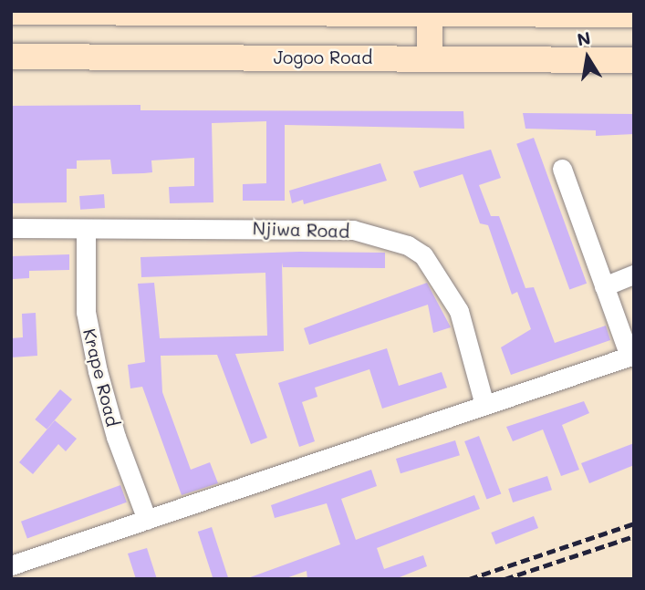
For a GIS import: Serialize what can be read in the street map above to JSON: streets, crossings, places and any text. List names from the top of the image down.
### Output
{
  "streets": {
    "main road": ["Jogoo Road"],
    "street": ["Njiwa Road", "Krape Road"]
  },
  "crossings": [
    ["Njiwa Road", "Krape Road"]
  ],
  "north": "top"
}
